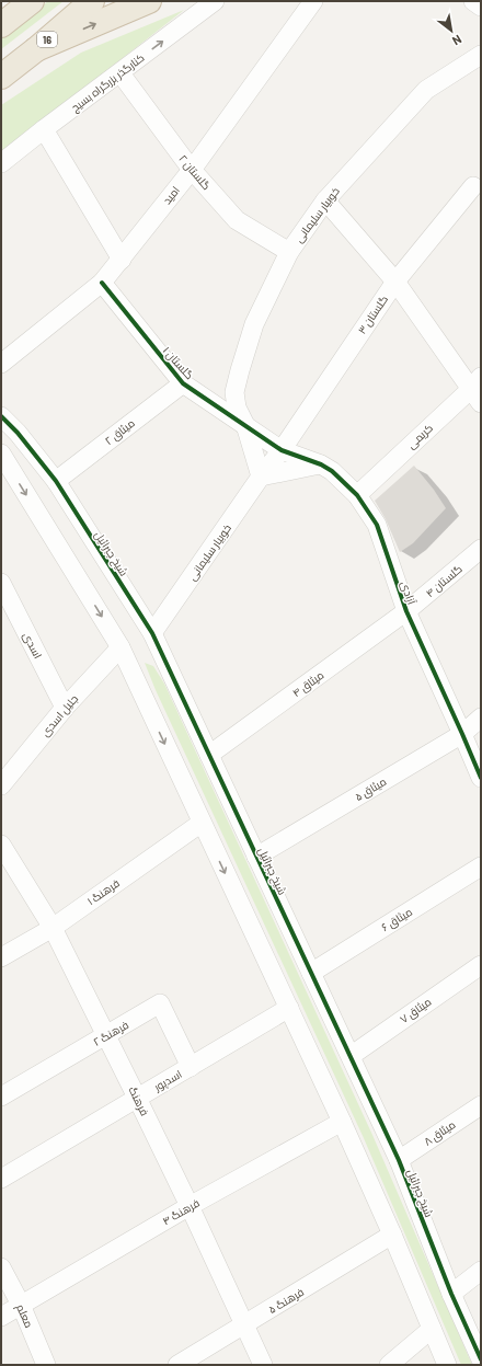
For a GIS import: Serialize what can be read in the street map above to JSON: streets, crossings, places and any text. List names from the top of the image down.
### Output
{
  "streets": {
    "highway": ["16"],
    "street": [
      "کنارگذر بزرگراه بسیج",
      "گلستان ۲",
      "امید",
      "خوبیار سلیمانی",
      "گلستان ۳",
      "گلستان ۱",
      "میثاق ۲",
      "کریمی",
      "شیخ جبرائیل",
      "گلستان ۴",
      "آزادی",
      "اسدی",
      "میثاق ۴",
      "جلیل اسدی",
      "میثاق ۵",
      "فرهنگ ۱",
      "میثاق ۶",
      "میثاق ۷",
      "فرهنگ ۲",
      "اسدپور",
      "فرهنگ",
      "میثاق ۸",
      "فرهنگ ۴",
      "فرهنگ ۵",
      "معلم"
    ]
  },
  "crossings": [
    ["کنارگذر بزرگراه بسیج", "گلستان ۲"],
    ["گلستان ۲", "امید"],
    ["گلستان ۲", "خوبیار سلیمانی"],
    ["امید", "گلستان ۱"],
    ["خوبیار سلیمانی", "گلستان ۳"],
    ["خوبیار سلیمانی", "گلستان ۱"],
    ["خوبیار سلیمانی", "شیخ جبرائیل"],
    ["خوبیار سلیمانی", "آزادی"],
    ["گلستان ۳", "گلستان ۱"],
    ["گلستان ۳", "آزادی"],
    ["گلستان ۱", "میثاق ۲"],
    ["گلستان ۱", "آزادی"],
    ["میثاق ۲", "شیخ جبرائیل"],
    ["کریمی", "آزادی"],
    ["شیخ جبرائیل", "میثاق ۴"],
    ["شیخ جبرائیل", "میثاق ۵"],
    ["شیخ جبرائیل", "میثاق ۶"],
    ["شیخ جبرائیل", "میثاق ۷"],
    ["شیخ جبرائیل", "میثاق ۸"],
    ["گلستان ۴", "آزادی"],
    ["گلستان ۴", "میثاق ۴"],
    ["آزادی", "میثاق ۴"],
    ["آزادی", "میثاق ۵"],
    ["اسدی", "جلیل اسدی"],
    ["فرهنگ ۱", "فرهنگ"],
    ["فرهنگ ۲", "اسدپور"],
    ["فرهنگ ۲", "فرهنگ"],
    ["اسدپور", "فرهنگ"],
    ["فرهنگ", "فرهنگ ۴"],
    ["فرهنگ", "فرهنگ ۵"],
    ["فرهنگ ۴", "معلم"]
  ],
  "one_way": ["کنارگذر بزرگراه بسیج"],
  "north": "bottom right"
}
